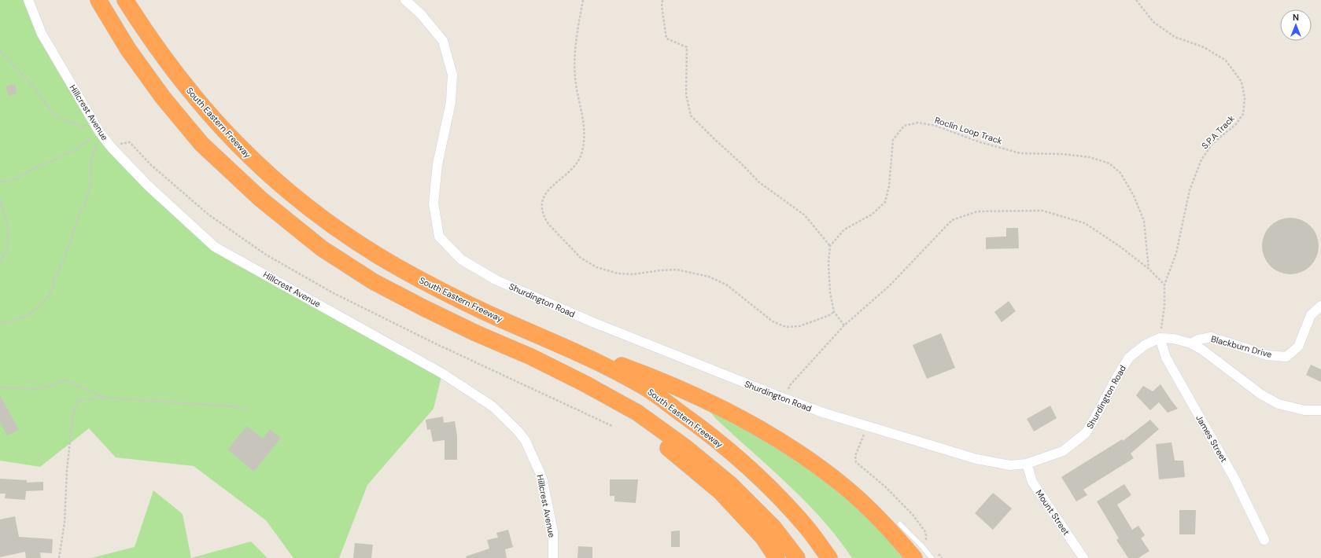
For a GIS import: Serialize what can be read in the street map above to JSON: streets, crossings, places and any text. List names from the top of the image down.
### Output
{
  "streets": {
    "highway": ["South Eastern Freeway"],
    "street": [
      "Hillcrest Avenue",
      "Shurdington Road",
      "Blackburn Drive",
      "James Street",
      "Mount Street"
    ],
    "path": ["Roclin Loop Track", "S.P.A Track"]
  },
  "crossings": [
    ["Shurdington Road", "Blackburn Drive"],
    ["Shurdington Road", "James Street"],
    ["Shurdington Road", "Mount Street"]
  ],
  "north": "top"
}
